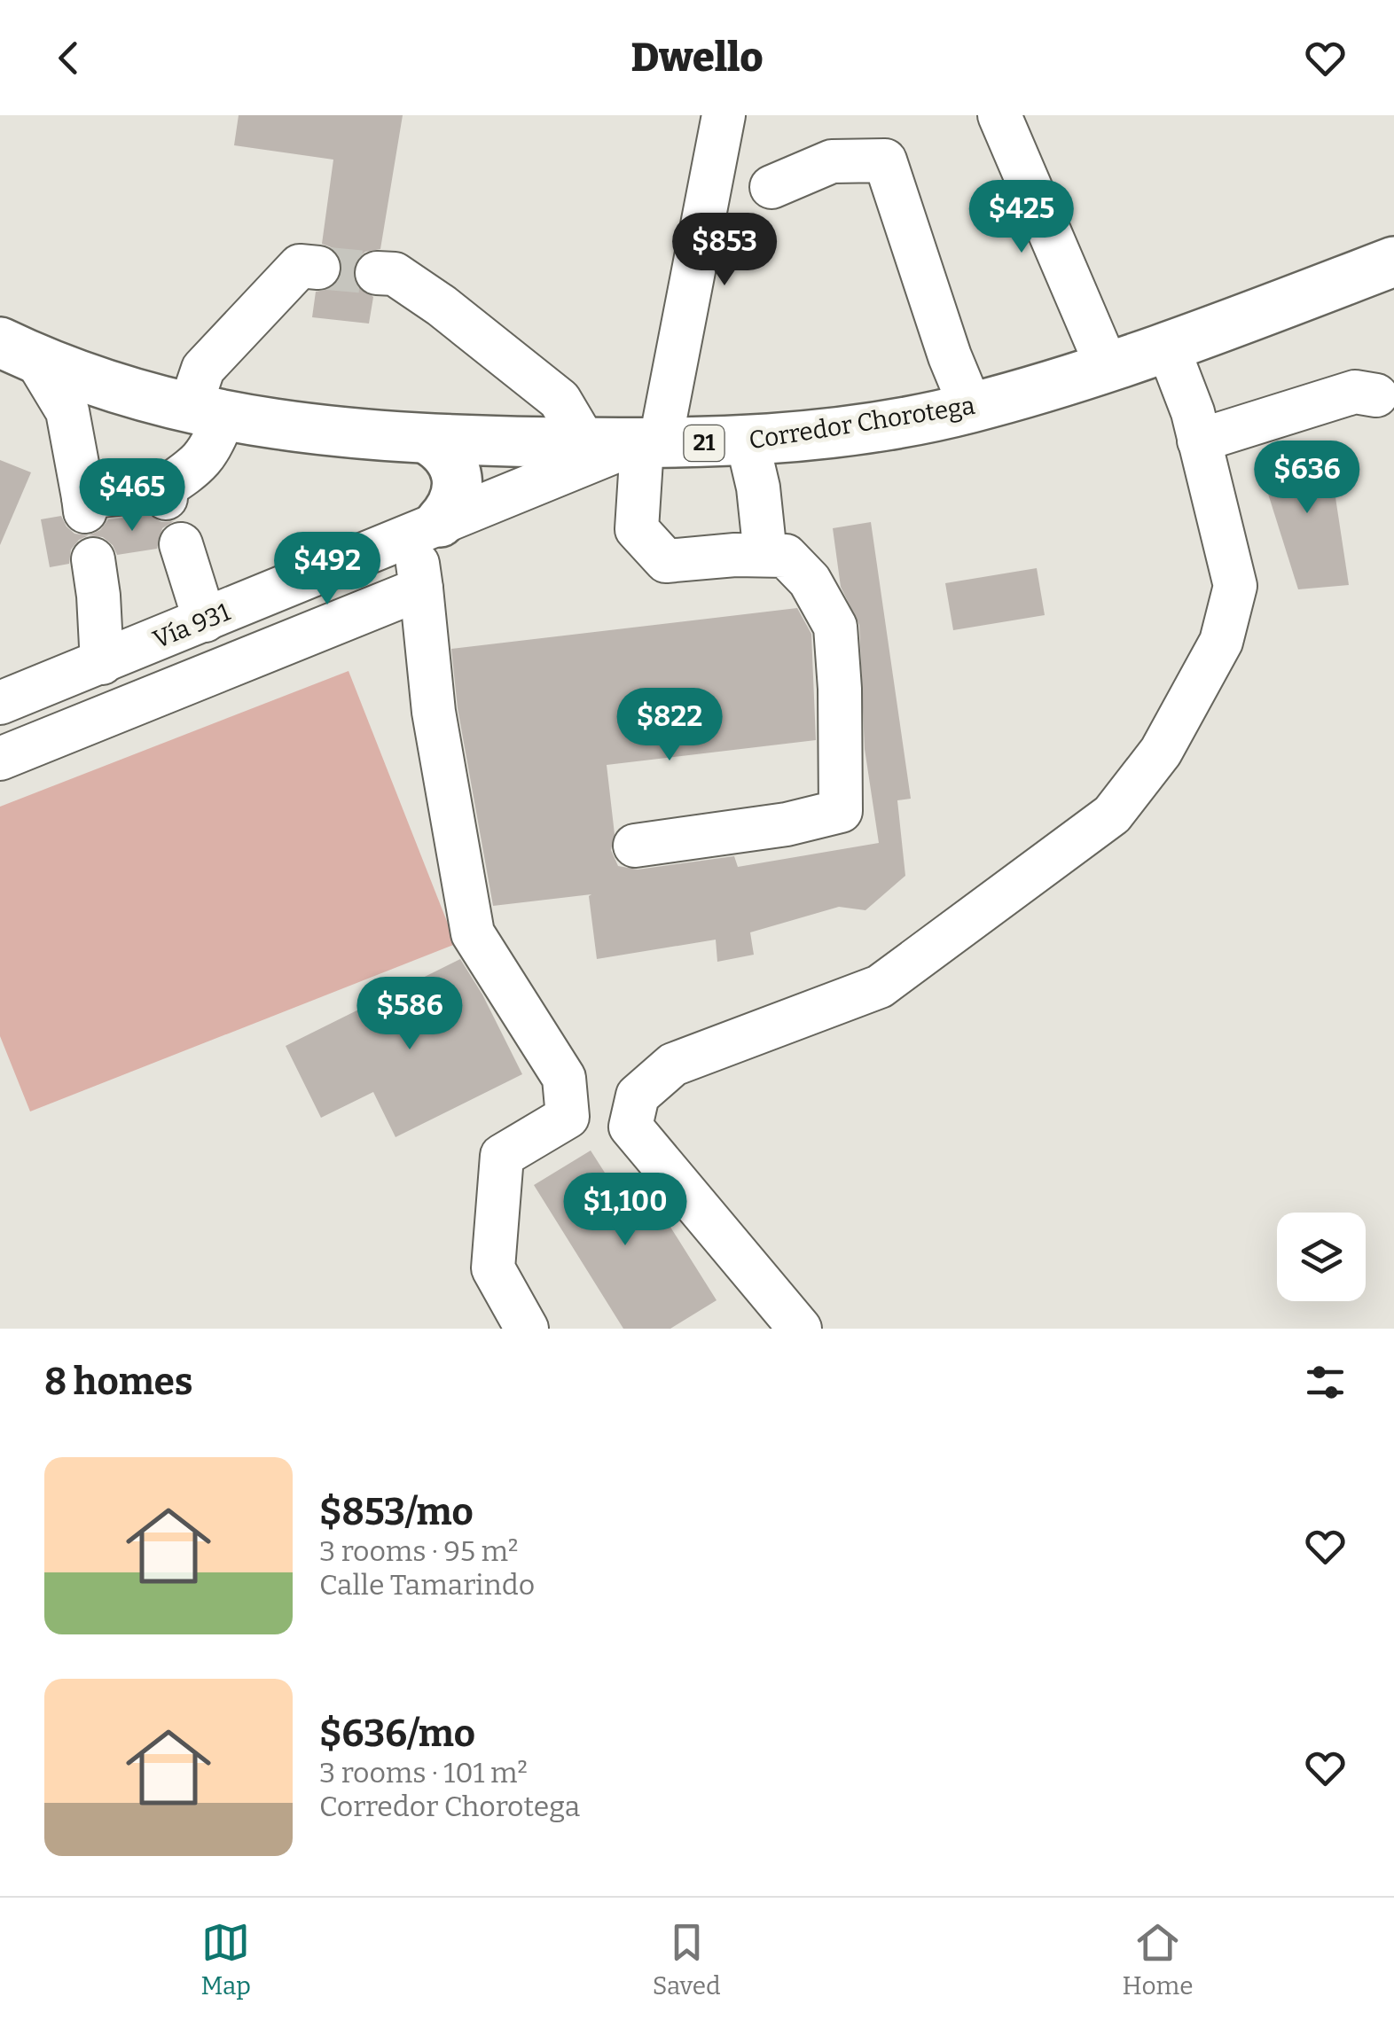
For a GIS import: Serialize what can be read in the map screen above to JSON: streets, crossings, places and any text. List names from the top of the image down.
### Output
{
  "streets": {
    "main road": ["Corredor Chorotega", "21"],
    "street": ["Vía 931"]
  },
  "crossings": [
    ["Corredor Chorotega", "Vía 931"]
  ],
  "page": {
    "header": "Dwello",
    "price": [
      "$425",
      "$853",
      "$636",
      "$465",
      "$492",
      "$822",
      "$586",
      "$1,100"
    ],
    "heading": "8 homes",
    "list": [
      {
        "name": "$853/mo",
        "note": "3 rooms · 95 m² · Calle Tamarindo"
      },
      {
        "name": "$636/mo",
        "note": "3 rooms · 101 m² · Corredor Chorotega"
      }
    ],
    "tabs": ["Map", "Saved", "Home"]
  }
}
